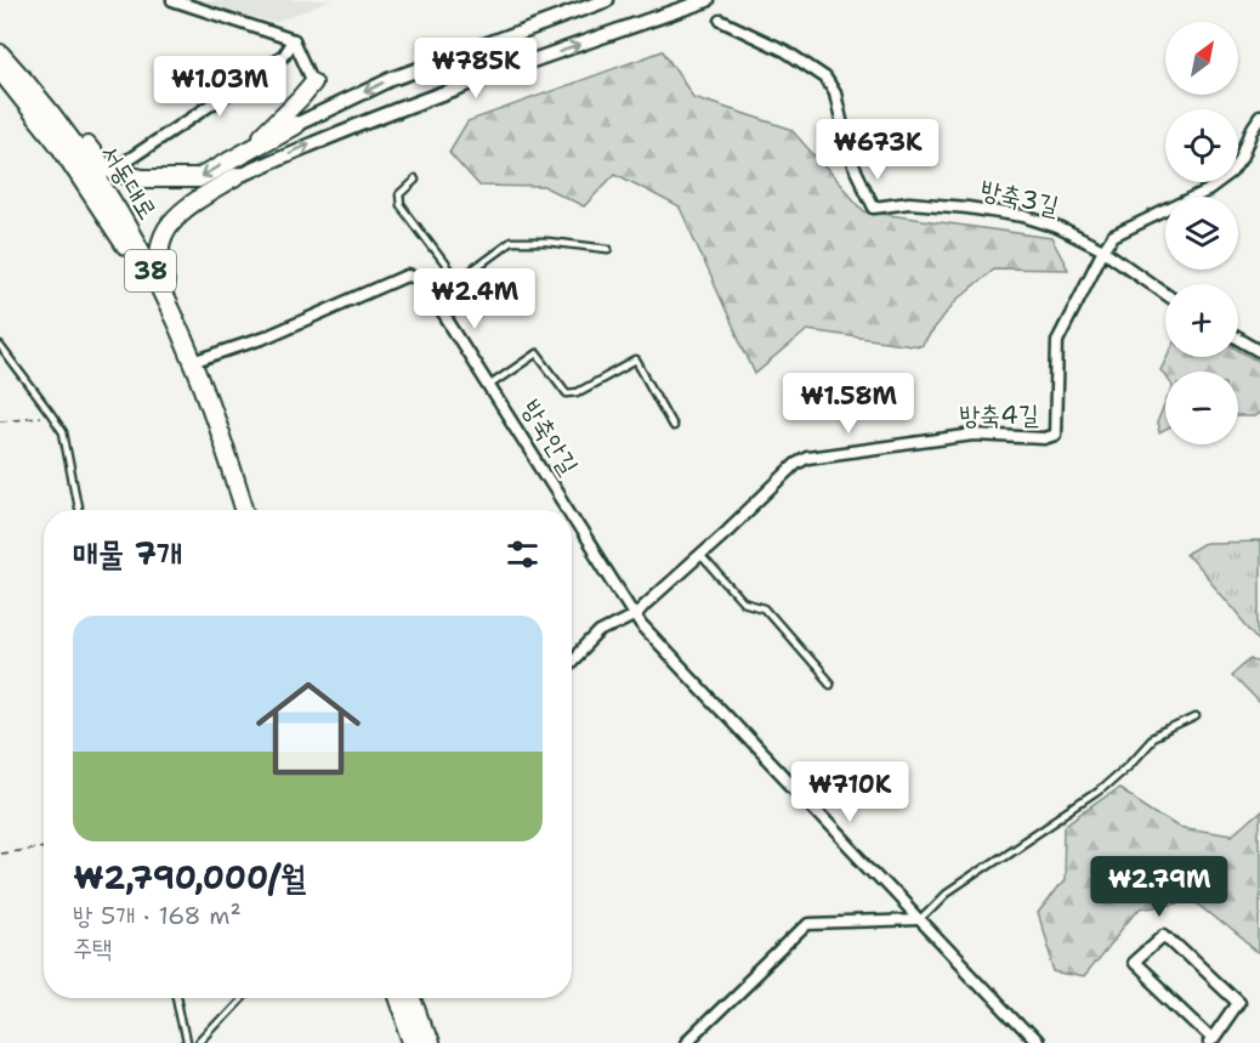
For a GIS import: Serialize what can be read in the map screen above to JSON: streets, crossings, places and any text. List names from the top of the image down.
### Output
{
  "streets": {
    "main road": ["서동대로", "38"],
    "street": ["방축3길", "방축4길", "방축안길"]
  },
  "crossings": [
    ["서동대로", "방축안길"],
    ["방축3길", "방축4길"],
    ["방축4길", "방축안길"]
  ],
  "north": "top right",
  "page": {
    "map_buttons": ["+", "−"],
    "price": [
      "₩785K",
      "₩1.03M",
      "₩673K",
      "₩2.4M",
      "₩1.58M",
      "₩710K",
      "₩2.79M"
    ],
    "heading": "매물 7개",
    "list": [
      {
        "name": "₩2,790,000/월",
        "note": "방 5개 · 168 m² · 주택"
      }
    ]
  }
}
